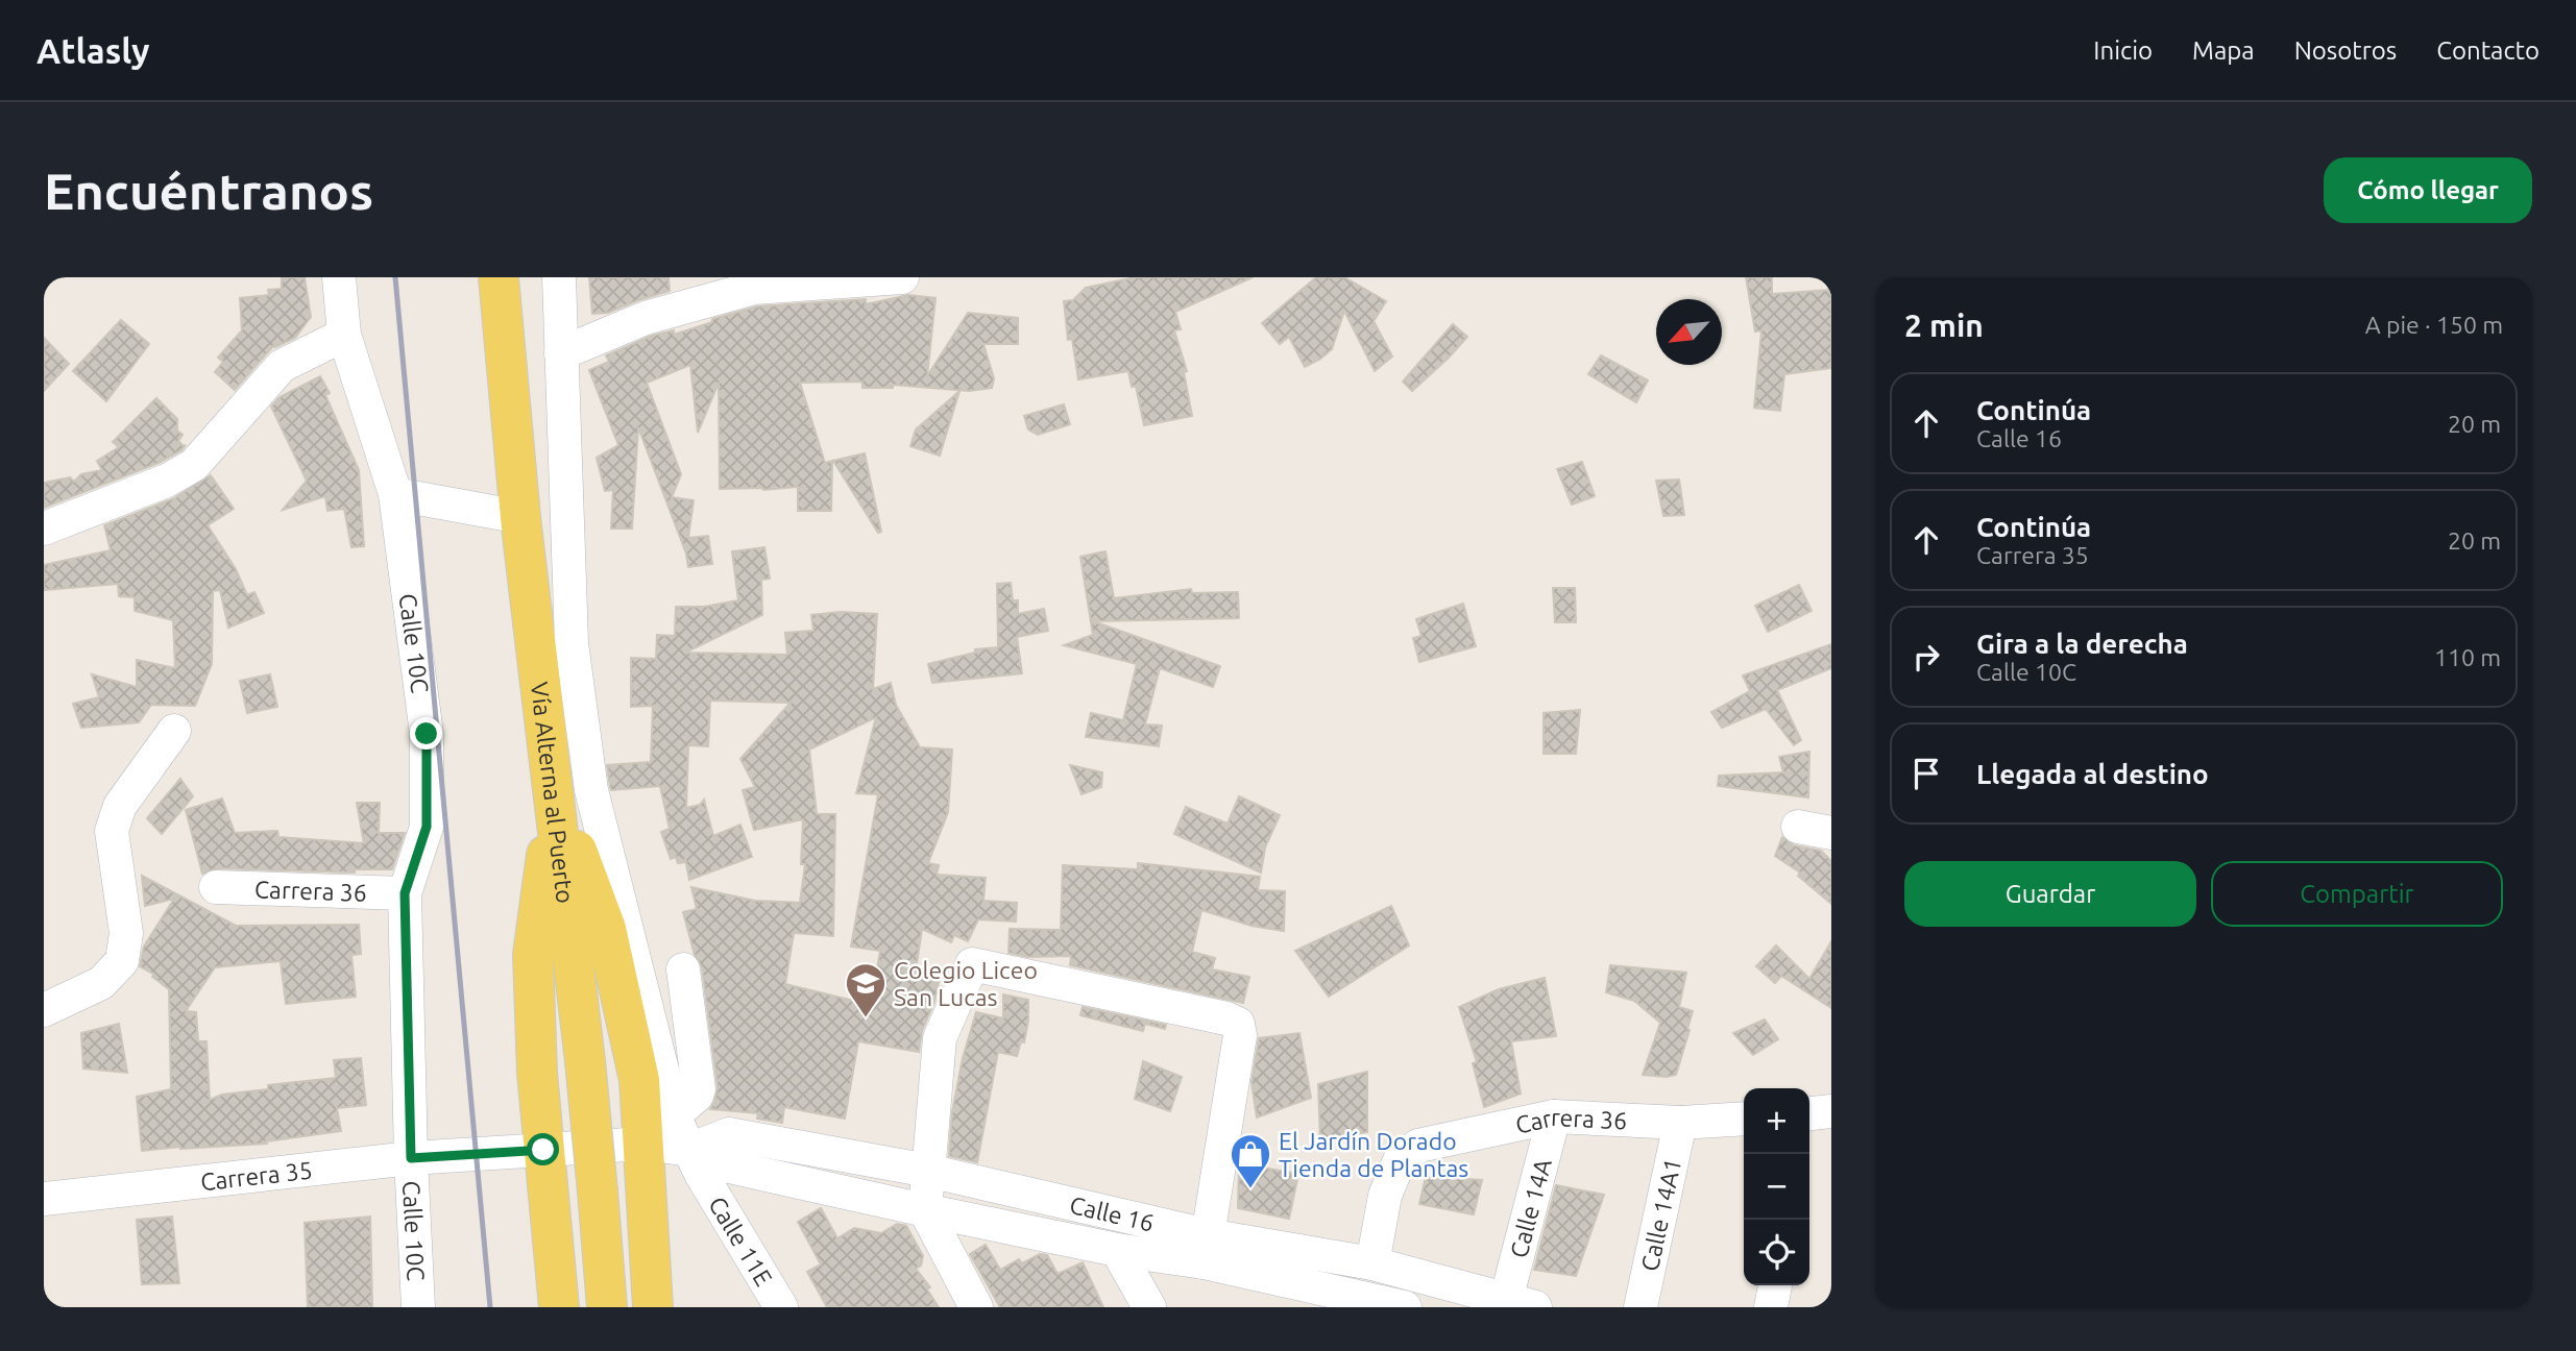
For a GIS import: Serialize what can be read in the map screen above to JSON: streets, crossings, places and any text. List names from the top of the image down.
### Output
{
  "streets": {
    "main road": ["Vía Alterna al Puerto"],
    "street": [
      "Calle 10C",
      "Carrera 36",
      "Carrera 35",
      "Calle 14A",
      "Calle 16",
      "Calle 14A1",
      "Calle 11E"
    ]
  },
  "crossings": [
    ["Calle 10C", "Carrera 36"],
    ["Calle 10C", "Carrera 35"],
    ["Carrera 36", "Calle 14A"],
    ["Carrera 36", "Calle 16"],
    ["Carrera 36", "Calle 14A1"],
    ["Carrera 35", "Calle 16"],
    ["Calle 14A", "Calle 16"],
    ["Calle 16", "Calle 11E"]
  ],
  "places": {
    "school or university": ["Colegio Liceo San Lucas"],
    "shop": ["El Jardín Dorado Tienda de Plantas"]
  },
  "north": "bottom left",
  "page": {
    "header": "Atlasly",
    "nav": [
      "Inicio",
      "Mapa",
      "Nosotros",
      "Contacto"
    ],
    "buttons": [
      "Cómo llegar",
      ["Guardar", "Compartir"]
    ],
    "title": "Encuéntranos",
    "heading": ["2 min", "A pie · 150 m"],
    "list": [
      ["Continúa", "Calle 16", "20 m"],
      ["Continúa", "Carrera 35", "20 m"],
      ["Gira a la derecha", "Calle 10C", "110 m"],
      "Llegada al destino"
    ],
    "map_buttons": ["+", "−"]
  }
}
